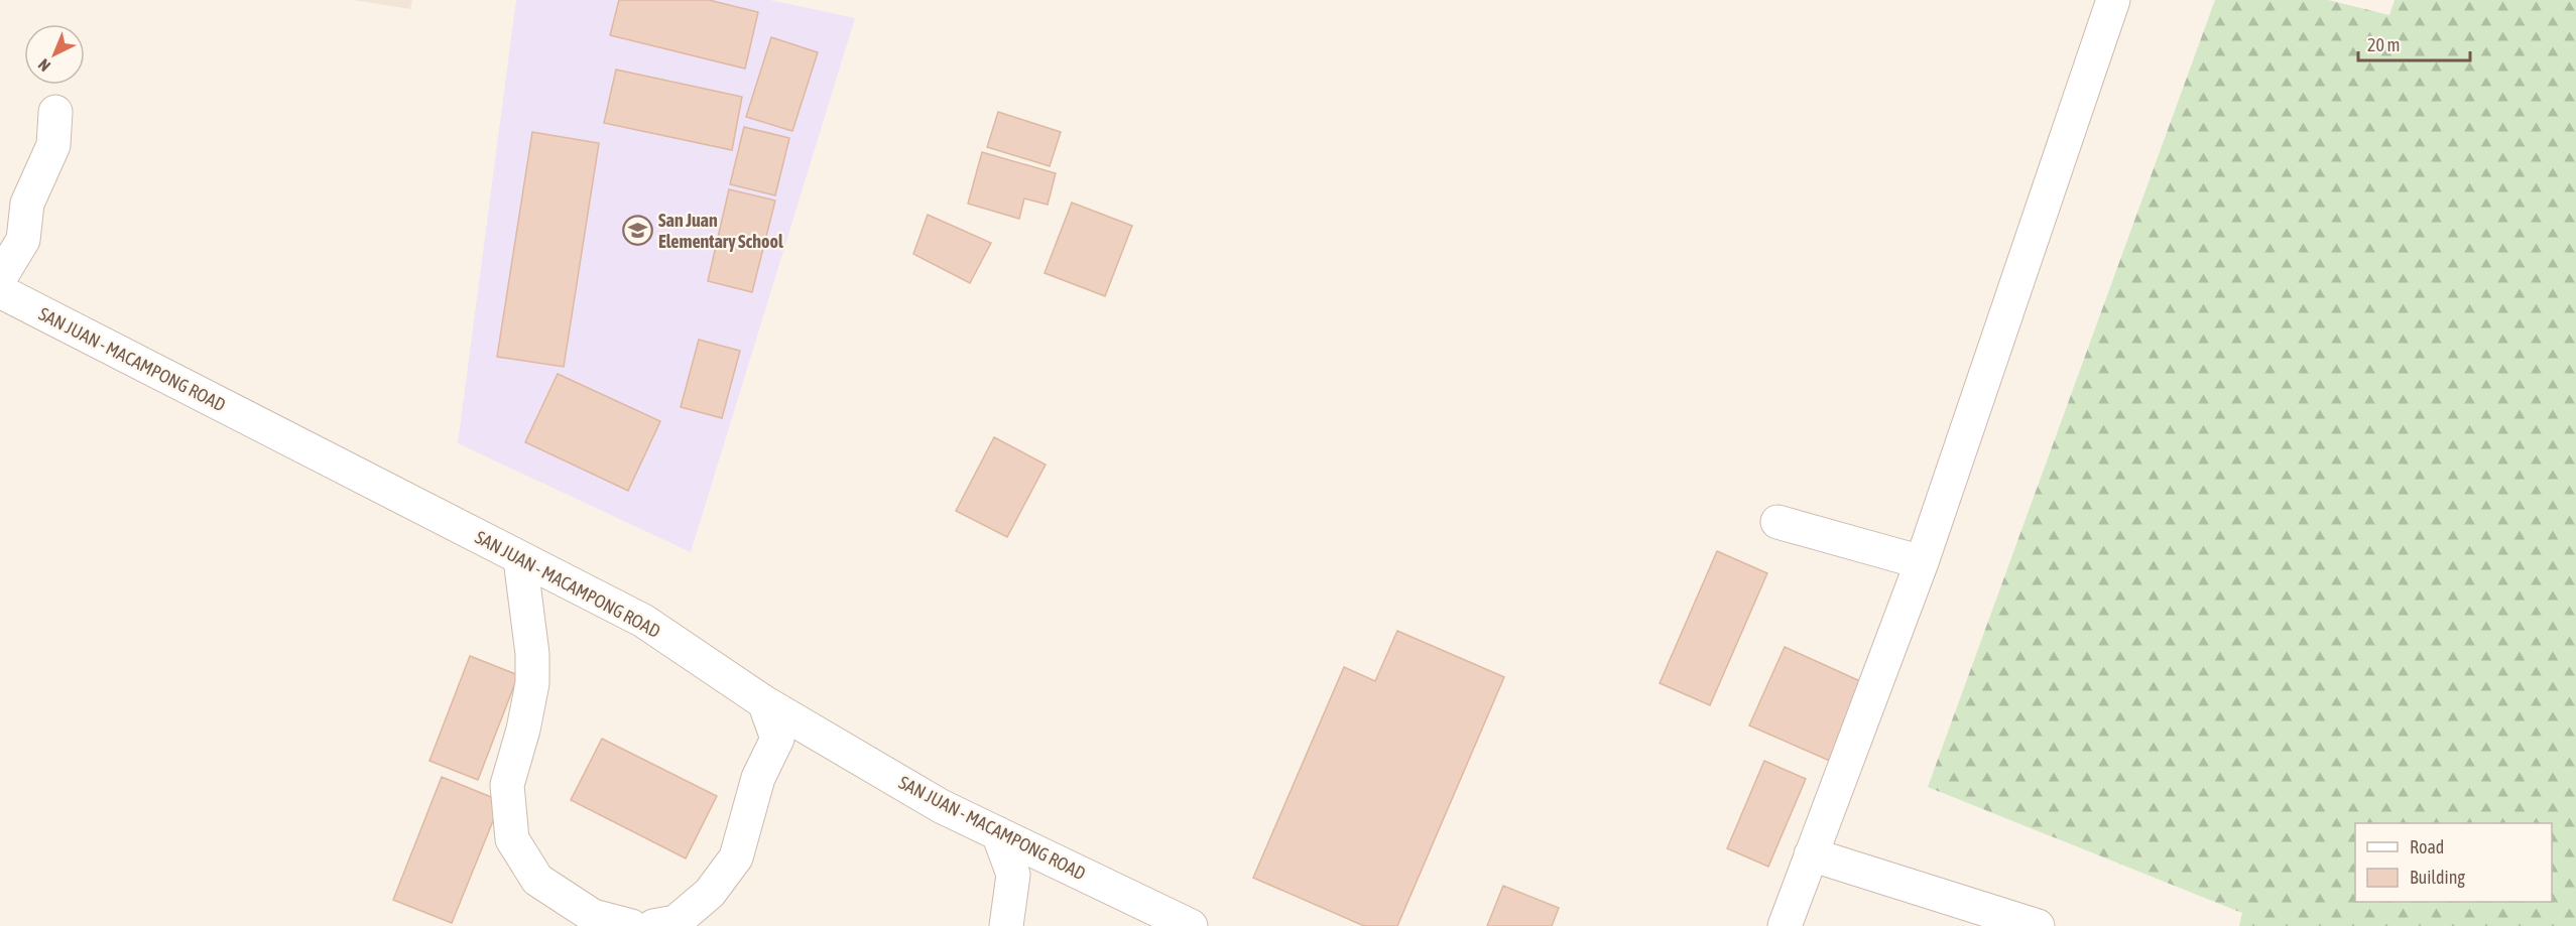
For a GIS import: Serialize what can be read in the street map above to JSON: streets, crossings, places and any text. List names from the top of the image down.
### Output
{
  "streets": {
    "street": ["SAN JUAN - MACAMPONG ROAD"]
  },
  "places": {
    "school or university": ["San Juan Elementary School"]
  },
  "legend": ["Road", "Building"],
  "scale_bar": "20 m",
  "north": "bottom left"
}
